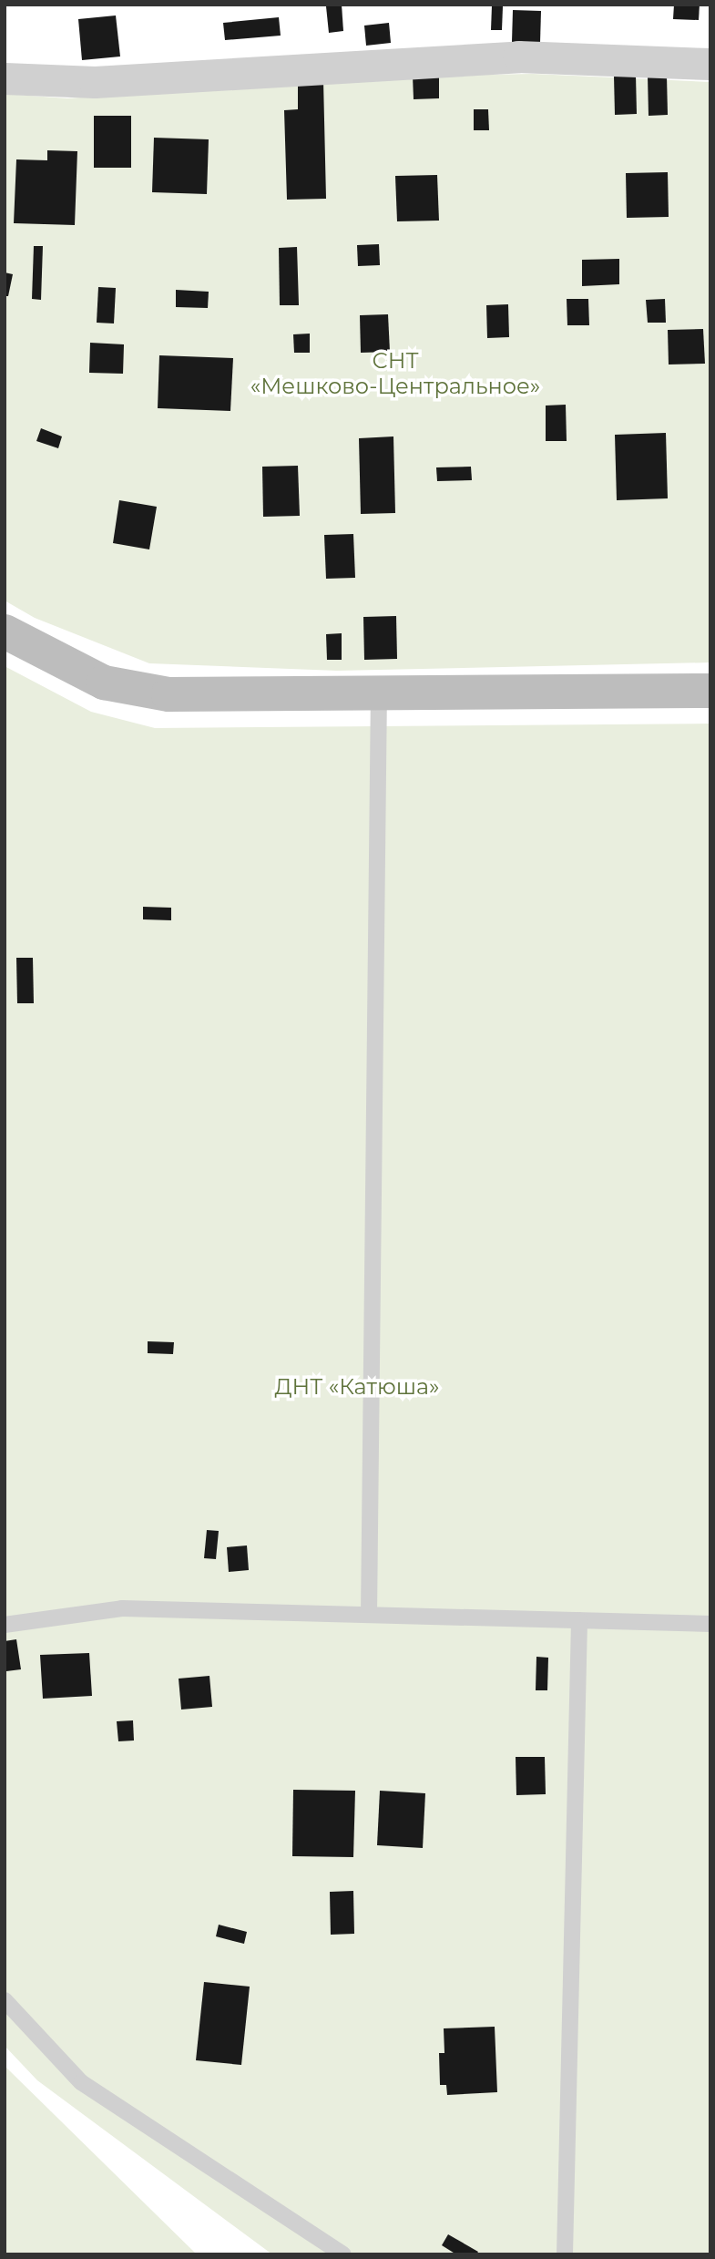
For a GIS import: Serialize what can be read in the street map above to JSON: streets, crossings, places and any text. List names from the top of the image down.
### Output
{
  "parks": ["СНТ «Мешково-Центральное»", "ДНТ «Катюша»"]
}
